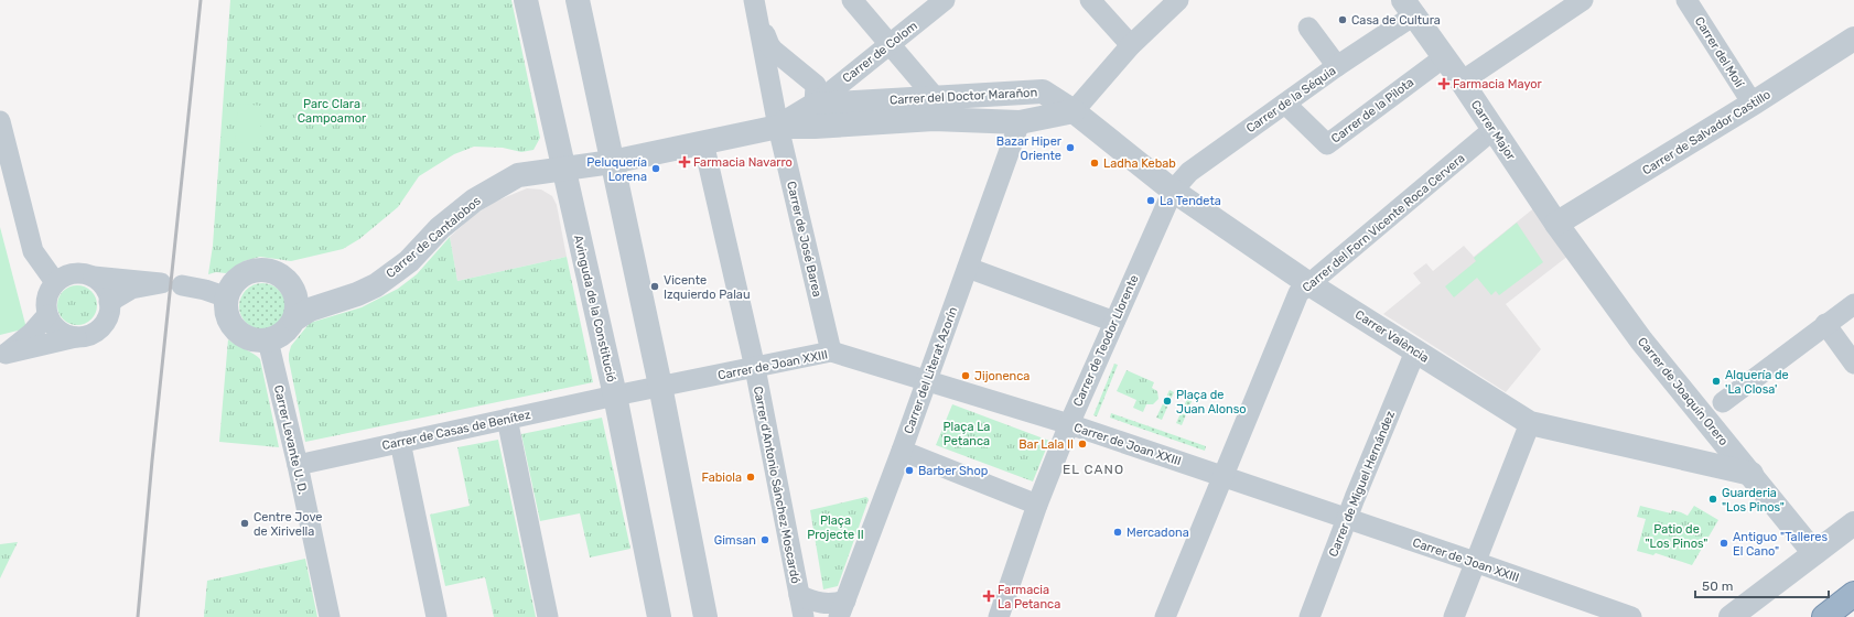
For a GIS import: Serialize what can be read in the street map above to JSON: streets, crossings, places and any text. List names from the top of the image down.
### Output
{
  "streets": {
    "street": [
      "Carrer de Colom",
      "Carrer del Molí",
      "Carrer del Doctor Marañon",
      "Carrer de la Séquia",
      "Carrer de la Pilota",
      "Carrer Major",
      "Carrer de Salvador Castillo",
      "Carrer del Forn Vicente Roca Cervera",
      "Carrer de Cantalobos",
      "Carrer de José Barea",
      "Avinguda de la Constitució",
      "Carrer València",
      "Carrer de Teodor Llorente",
      "Carrer de Joan XXIII",
      "Carrer del Literat Azorín",
      "Carrer de Joaquín Orero",
      "Carrer de Casas de Benítez",
      "Carrer Levante U. D.",
      "Carrer de Miguel Hernández",
      "Carrer d'Antonio Sánchez Moscardó"
    ]
  },
  "crossings": [
    ["Carrer de Colom", "Carrer del Doctor Marañon"],
    ["Carrer del Molí", "Carrer de Salvador Castillo"],
    ["Carrer del Doctor Marañon", "Carrer de Cantalobos"],
    ["Carrer del Doctor Marañon", "Carrer de José Barea"],
    ["Carrer del Doctor Marañon", "Carrer València"],
    ["Carrer del Doctor Marañon", "Carrer del Literat Azorín"],
    ["Carrer de la Séquia", "Carrer de la Pilota"],
    ["Carrer de la Séquia", "Carrer Major"],
    ["Carrer de la Séquia", "Carrer València"],
    ["Carrer de la Séquia", "Carrer de Teodor Llorente"],
    ["Carrer de la Pilota", "Carrer Major"],
    ["Carrer Major", "Carrer de Salvador Castillo"],
    ["Carrer Major", "Carrer del Forn Vicente Roca Cervera"],
    ["Carrer Major", "Carrer de Joaquín Orero"],
    ["Carrer de Salvador Castillo", "Carrer de Joaquín Orero"],
    ["Carrer del Forn Vicente Roca Cervera", "Carrer València"],
    ["Carrer del Forn Vicente Roca Cervera", "Carrer de Joan XXIII"],
    ["Carrer de Cantalobos", "Carrer de José Barea"],
    ["Carrer de Cantalobos", "Avinguda de la Constitució"],
    ["Carrer de Cantalobos", "Carrer Levante U. D."],
    ["Carrer de Cantalobos", "Carrer d'Antonio Sánchez Moscardó"],
    ["Carrer de José Barea", "Carrer de Joan XXIII"],
    ["Avinguda de la Constitució", "Carrer de Joan XXIII"],
    ["Avinguda de la Constitució", "Carrer de Casas de Benítez"],
    ["Carrer València", "Carrer de Teodor Llorente"],
    ["Carrer València", "Carrer de Joaquín Orero"],
    ["Carrer València", "Carrer de Miguel Hernández"],
    ["Carrer de Teodor Llorente", "Carrer de Joan XXIII"],
    ["Carrer de Joan XXIII", "Carrer del Literat Azorín"],
    ["Carrer de Joan XXIII", "Carrer de Casas de Benítez"],
    ["Carrer de Joan XXIII", "Carrer de Miguel Hernández"],
    ["Carrer de Joan XXIII", "Carrer d'Antonio Sánchez Moscardó"],
    ["Carrer del Literat Azorín", "Carrer d'Antonio Sánchez Moscardó"],
    ["Carrer de Casas de Benítez", "Carrer Levante U. D."]
  ],
  "districts": ["EL CANO"],
  "parks": [
    "Parc Clara Campoamor",
    "Plaça La Petanca",
    "Plaça Projecte II",
    "Patio de \"Los Pinos\""
  ],
  "places": {
    "other": [
      "Casa de Cultura",
      "Bazar Hiper Oriente",
      "Ladha Kebab",
      "Peluquería Lorena",
      "La Tendeta",
      "Vicente Izquierdo Palau",
      "Jijonenca",
      "Alquería de 'La Closa'",
      "Plaça de Juan Alonso",
      "Bar Lala II",
      "Barber Shop",
      "Fabiola",
      "Guarderia \"Los Pinos\"",
      "Centre Jove de Xirivella",
      "Mercadona",
      "Gimsan",
      "Antiguo \"Talleres El Cano\""
    ],
    "health": ["Farmacia Mayor", "Farmacia Navarro", "Farmacia La Petanca"]
  },
  "scale_bar": "50 m"
}
